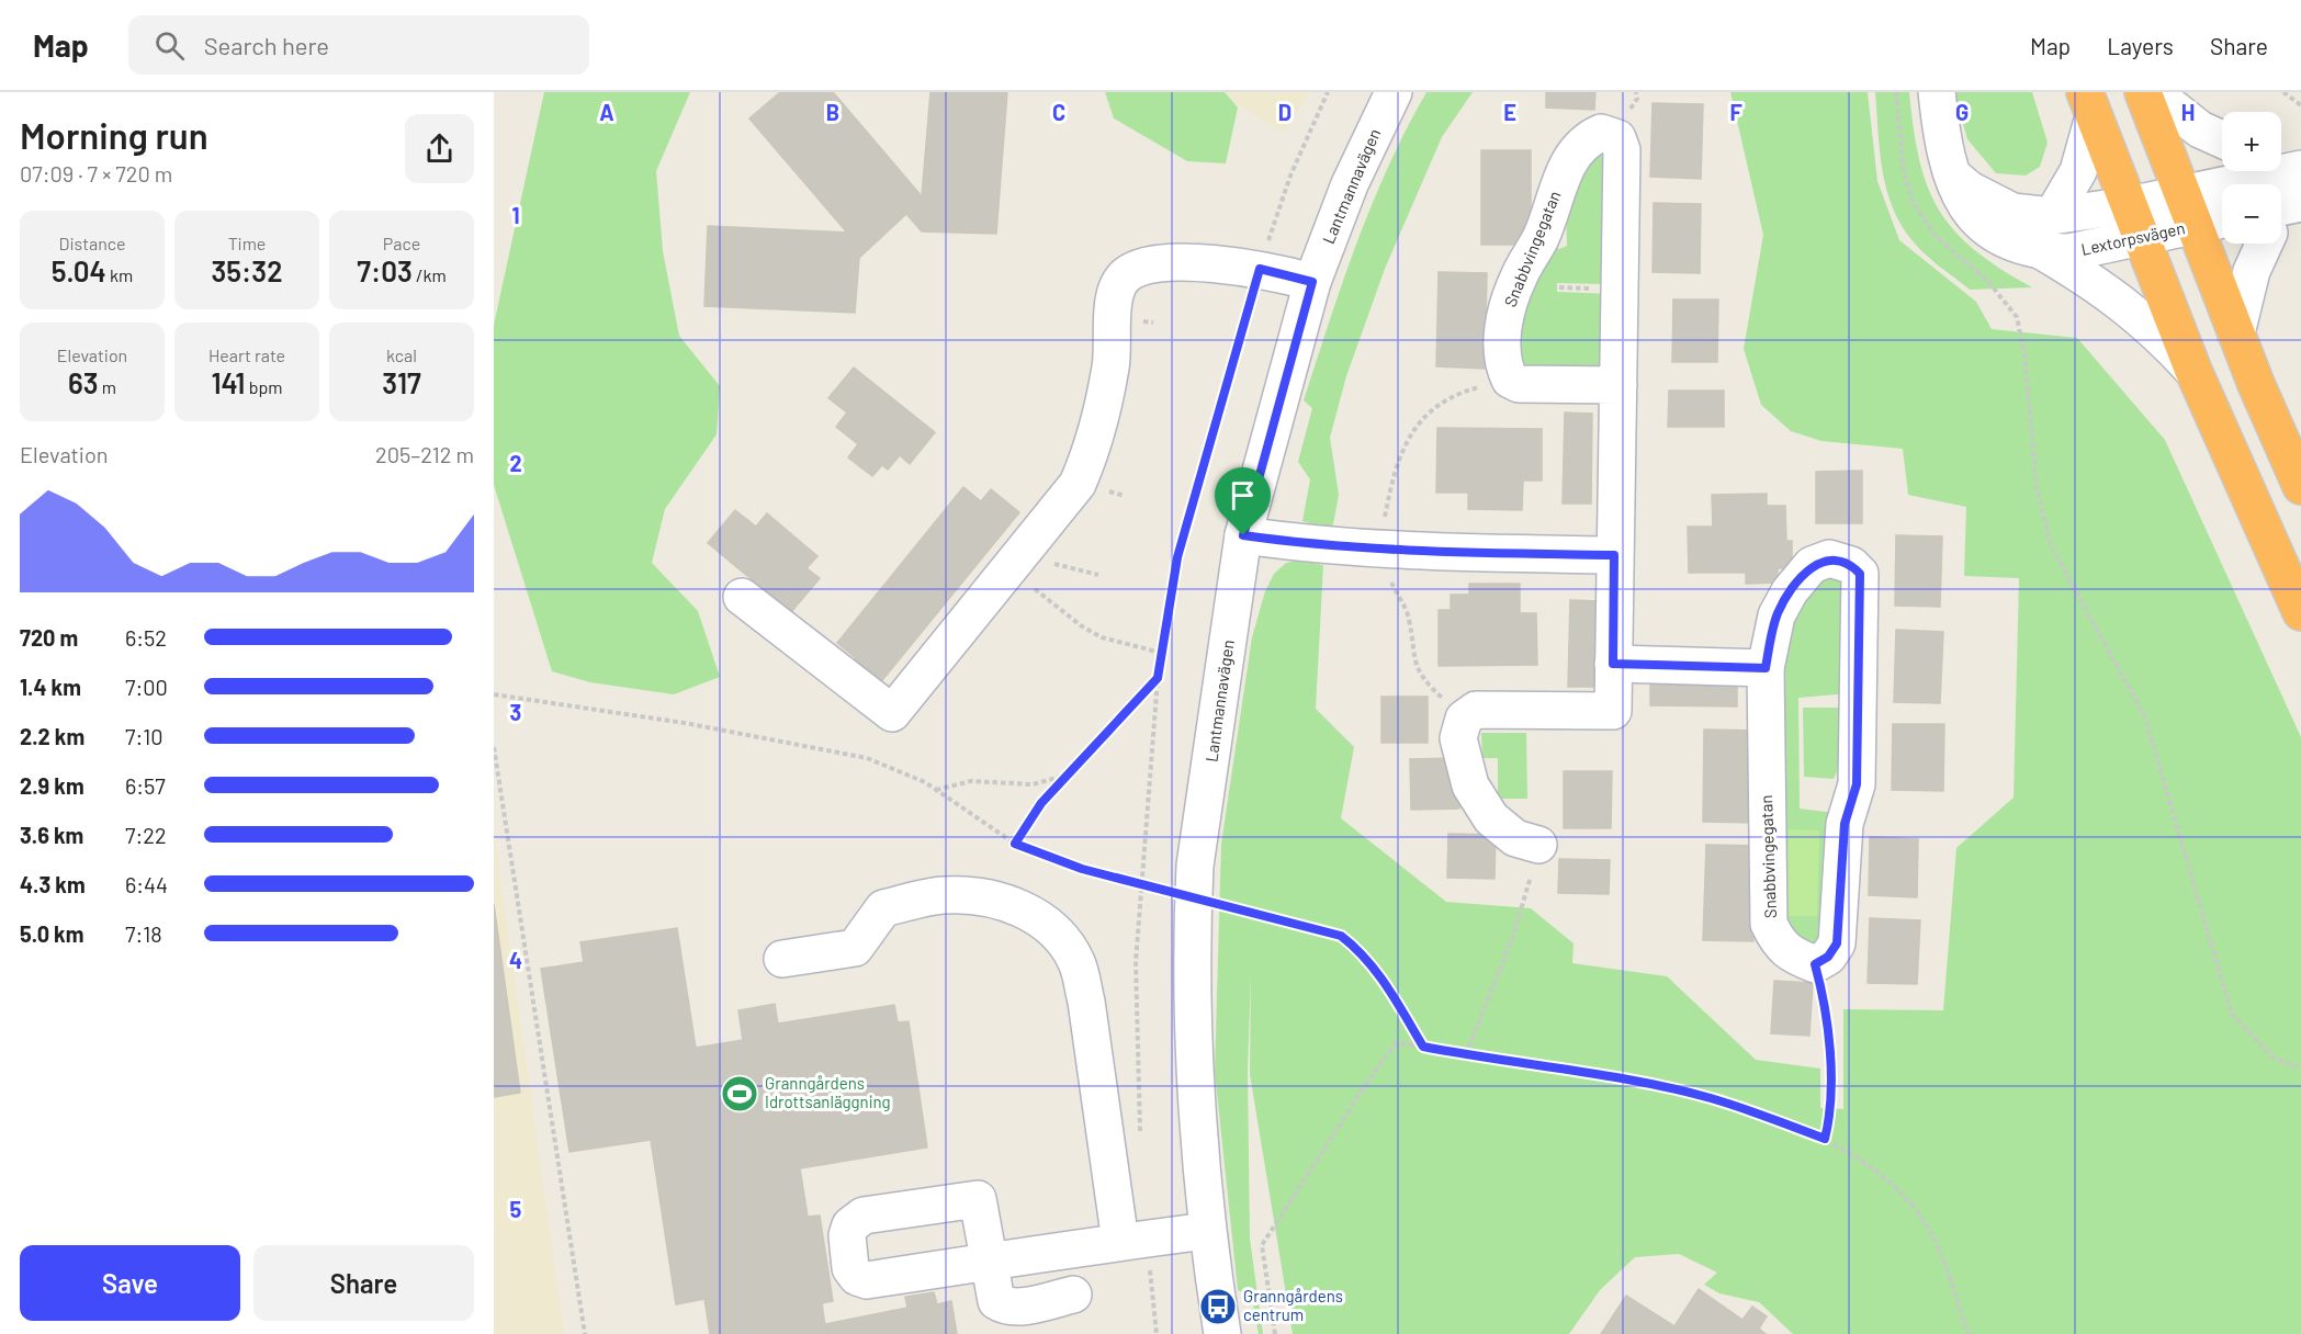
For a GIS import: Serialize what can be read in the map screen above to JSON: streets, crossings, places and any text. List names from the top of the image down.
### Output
{
  "streets": {
    "street": ["Lantmannavägen", "Lextorpsvägen", "Snabbvingegatan"]
  },
  "places": {
    "sports": ["Granngårdens Idrottsanläggning"],
    "bus stop": ["Granngårdens centrum"]
  },
  "page": {
    "header": "Map",
    "search": "Search here",
    "nav": ["Map", "Layers", "Share"],
    "heading": ["Morning run", "07:09 · 7 × 720 m"],
    "map_buttons": ["+", "−"],
    "stats": [
      ["Distance", "5.04 km"],
      ["Time", "35:32"],
      ["Pace", "7:03 /km"],
      ["Elevation", "63 m"],
      ["Heart rate", "141 bpm"],
      ["kcal", "317"]
    ],
    "chart": ["Elevation", "205–212 m"],
    "list": [
      {
        "name": "720 m",
        "note": "6:52"
      },
      {
        "name": "1.4 km",
        "note": "7:00"
      },
      {
        "name": "2.2 km",
        "note": "7:10"
      },
      {
        "name": "2.9 km",
        "note": "6:57"
      },
      {
        "name": "3.6 km",
        "note": "7:22"
      },
      {
        "name": "4.3 km",
        "note": "6:44"
      },
      {
        "name": "5.0 km",
        "note": "7:18"
      }
    ],
    "buttons": ["Save", "Share"]
  },
  "grid": {
    "columns": [
      "A",
      "B",
      "C",
      "D",
      "E",
      "F",
      "G",
      "H"
    ],
    "rows": [
      "1",
      "2",
      "3",
      "4",
      "5"
    ]
  }
}
